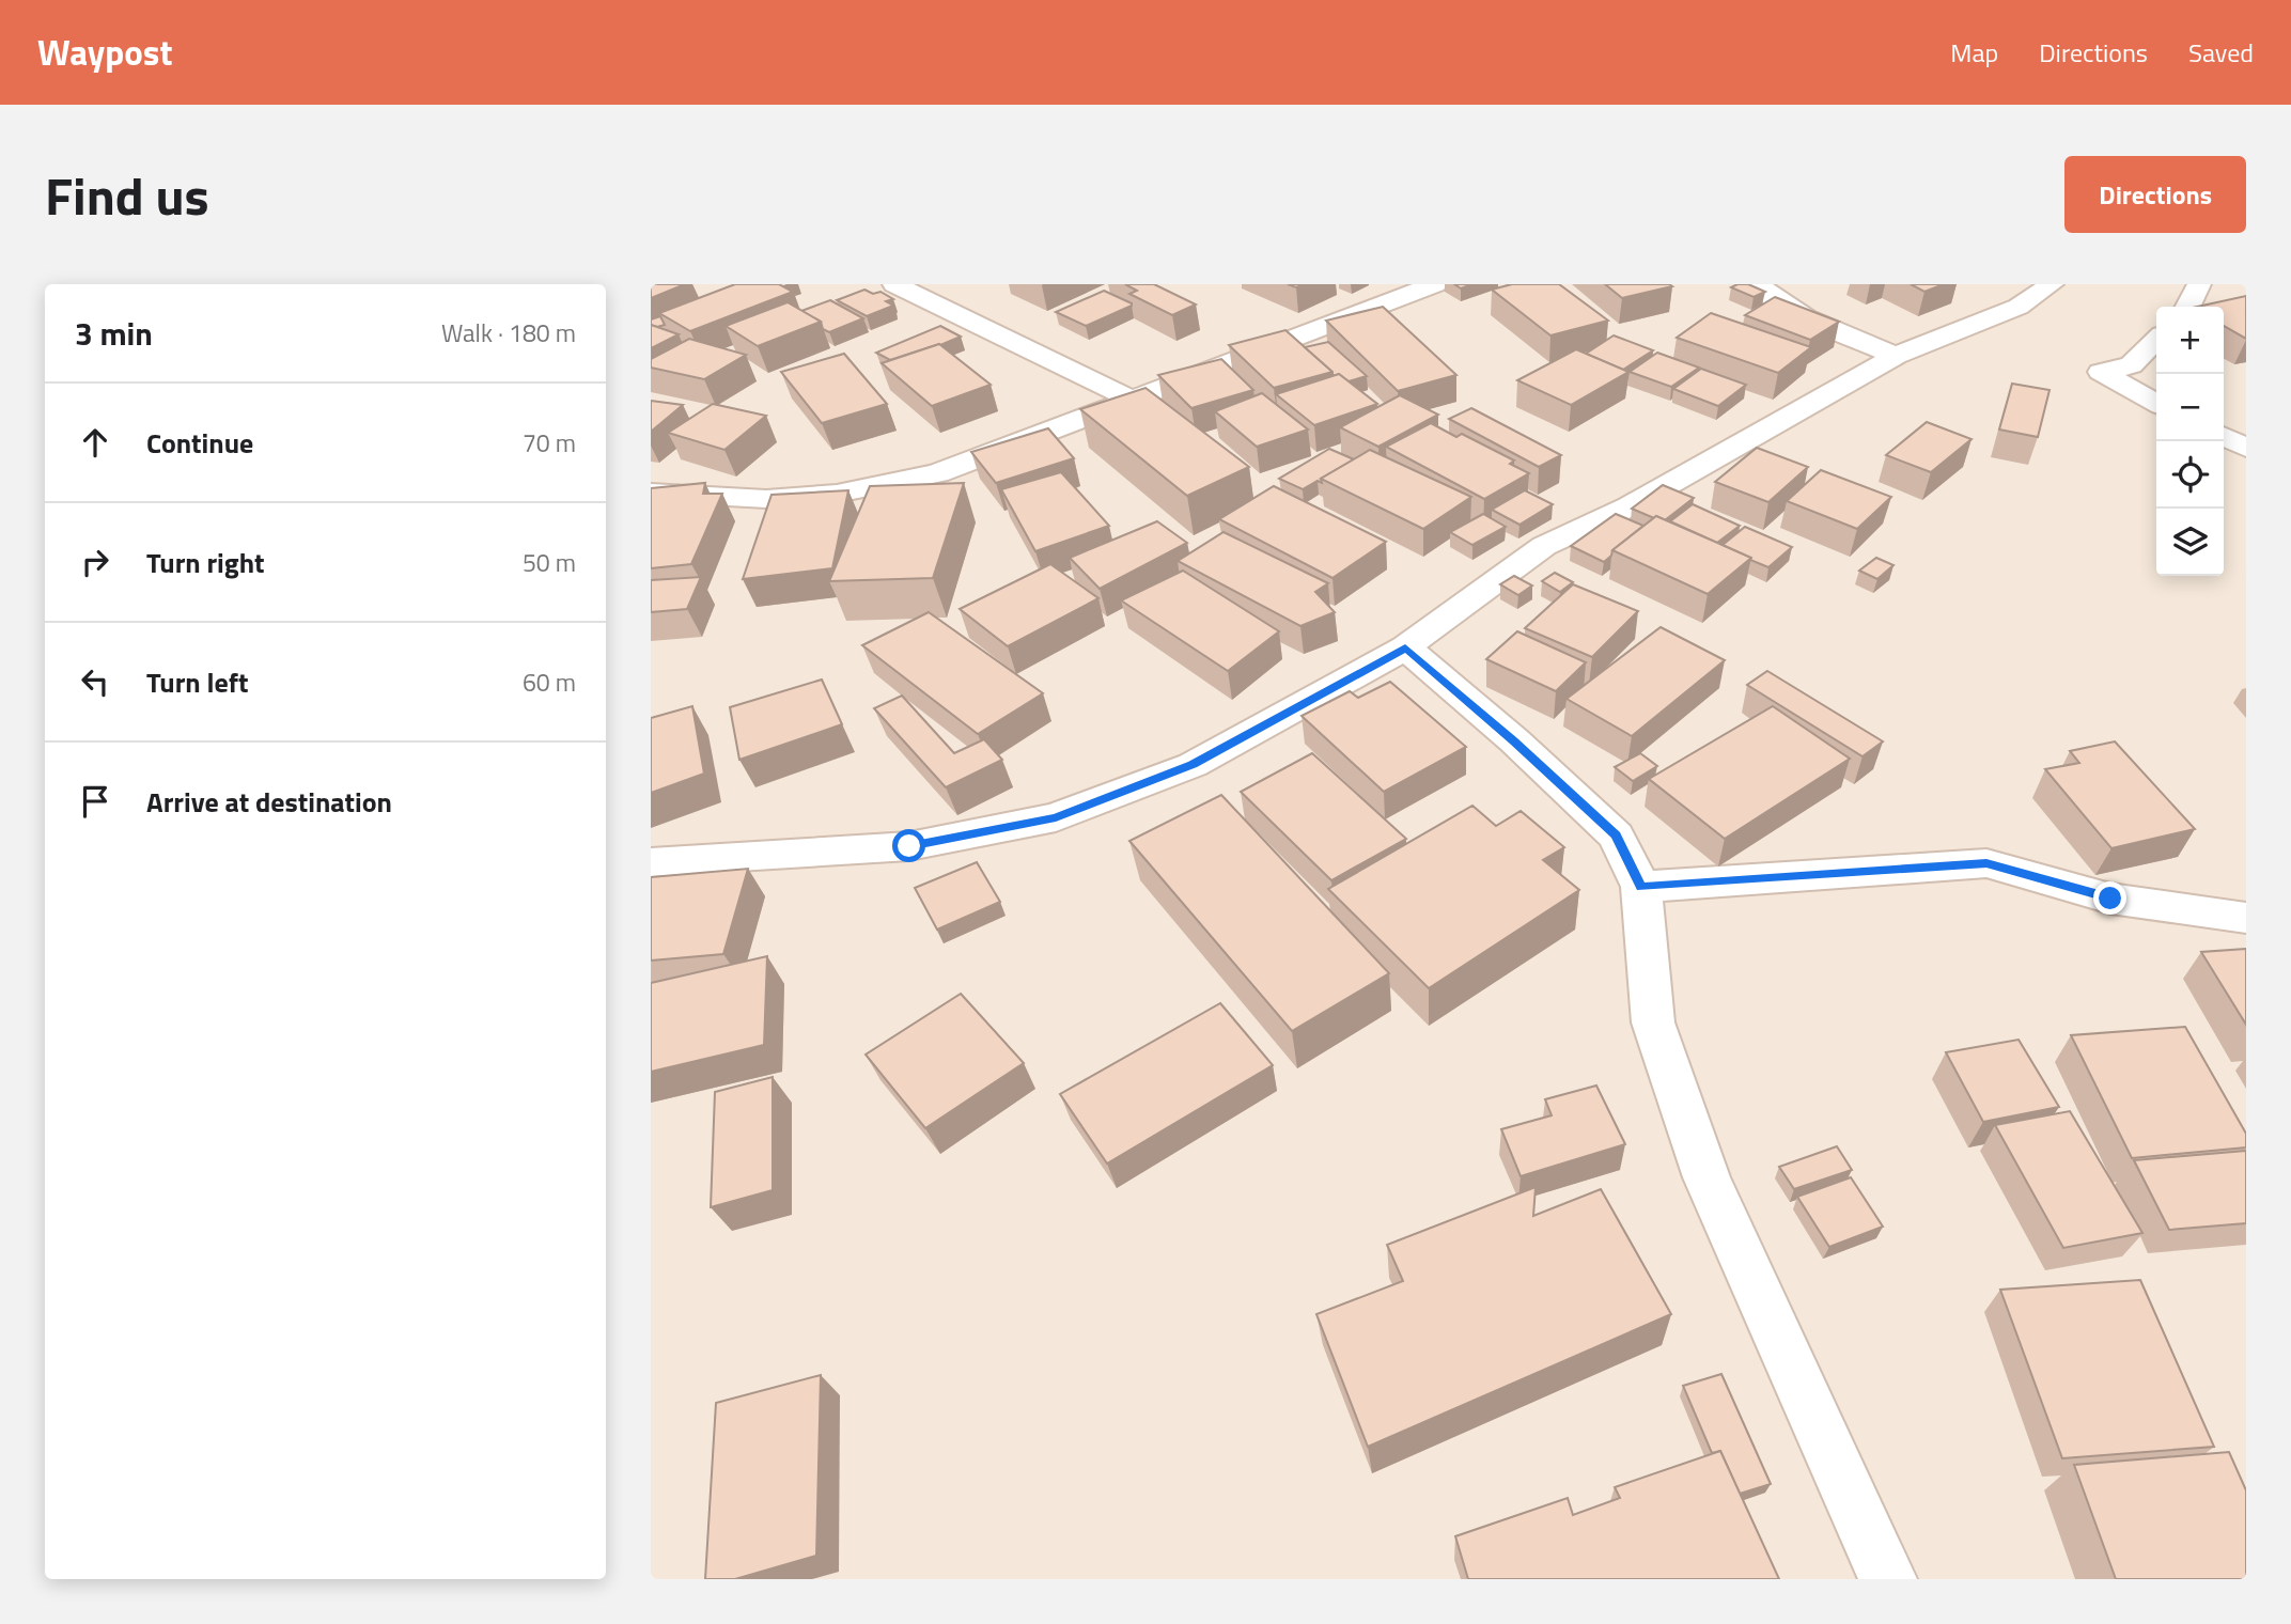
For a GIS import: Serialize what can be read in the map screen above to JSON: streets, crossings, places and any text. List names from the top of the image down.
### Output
{
  "page": {
    "header": "Waypost",
    "nav": ["Map", "Directions", "Saved"],
    "title": "Find us",
    "buttons": "Directions",
    "heading": ["3 min", "Walk · 180 m"],
    "map_buttons": ["+", "−"],
    "list": [
      ["Continue", "70 m"],
      ["Turn right", "50 m"],
      ["Turn left", "60 m"],
      "Arrive at destination"
    ]
  }
}
